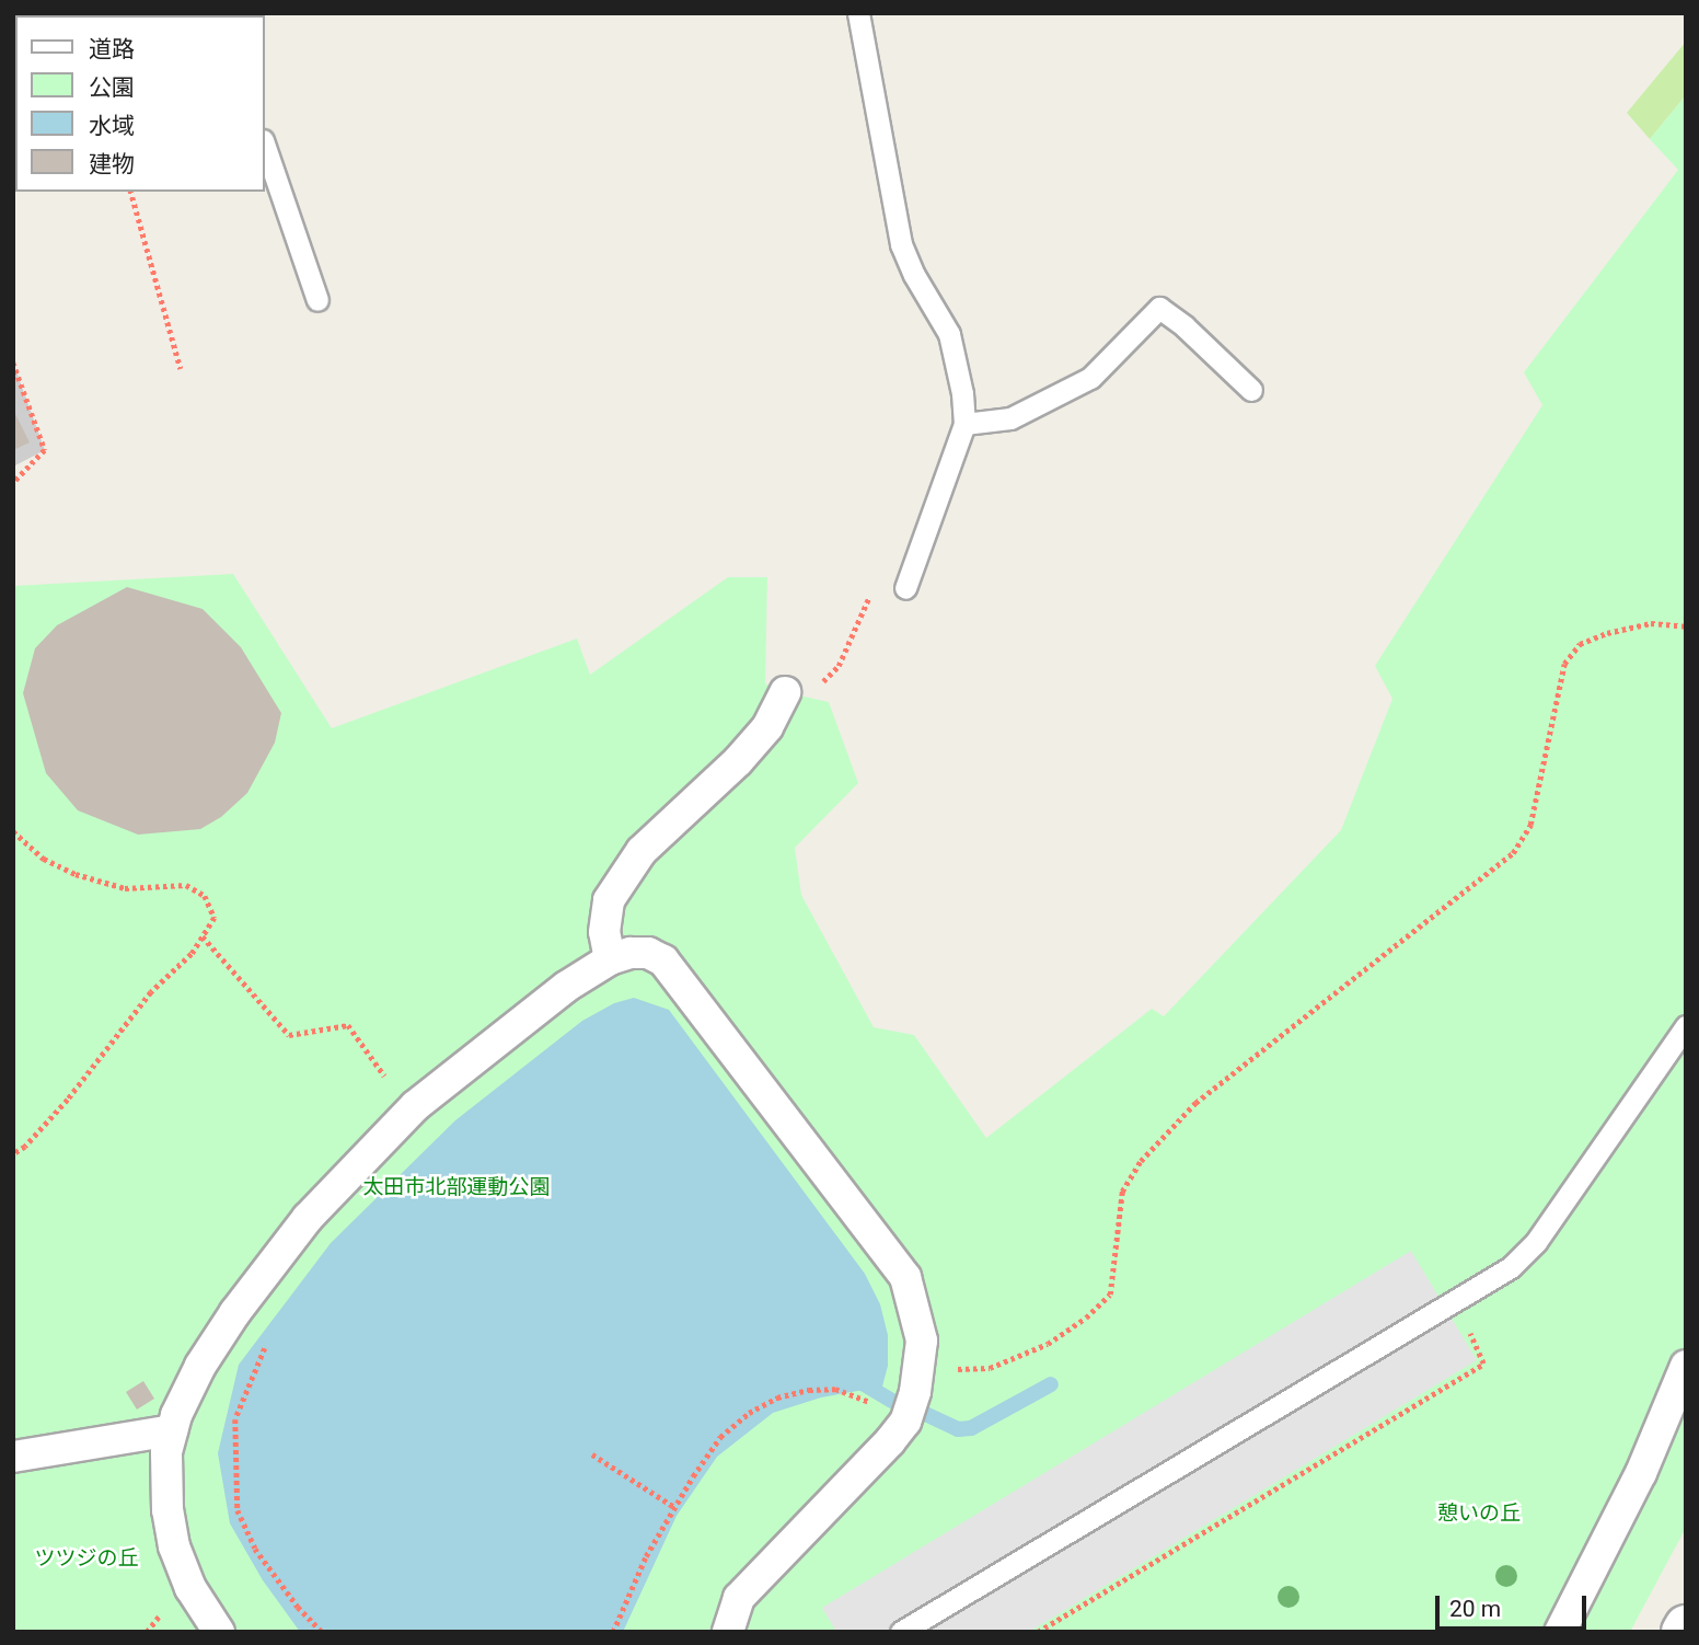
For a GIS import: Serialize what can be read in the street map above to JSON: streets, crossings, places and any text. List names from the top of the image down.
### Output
{
  "parks": ["太田市北部運動公園", "憩いの丘", "ツツジの丘"],
  "legend": [
    "道路",
    "公園",
    "水域",
    "建物"
  ],
  "scale_bar": "20 m"
}
